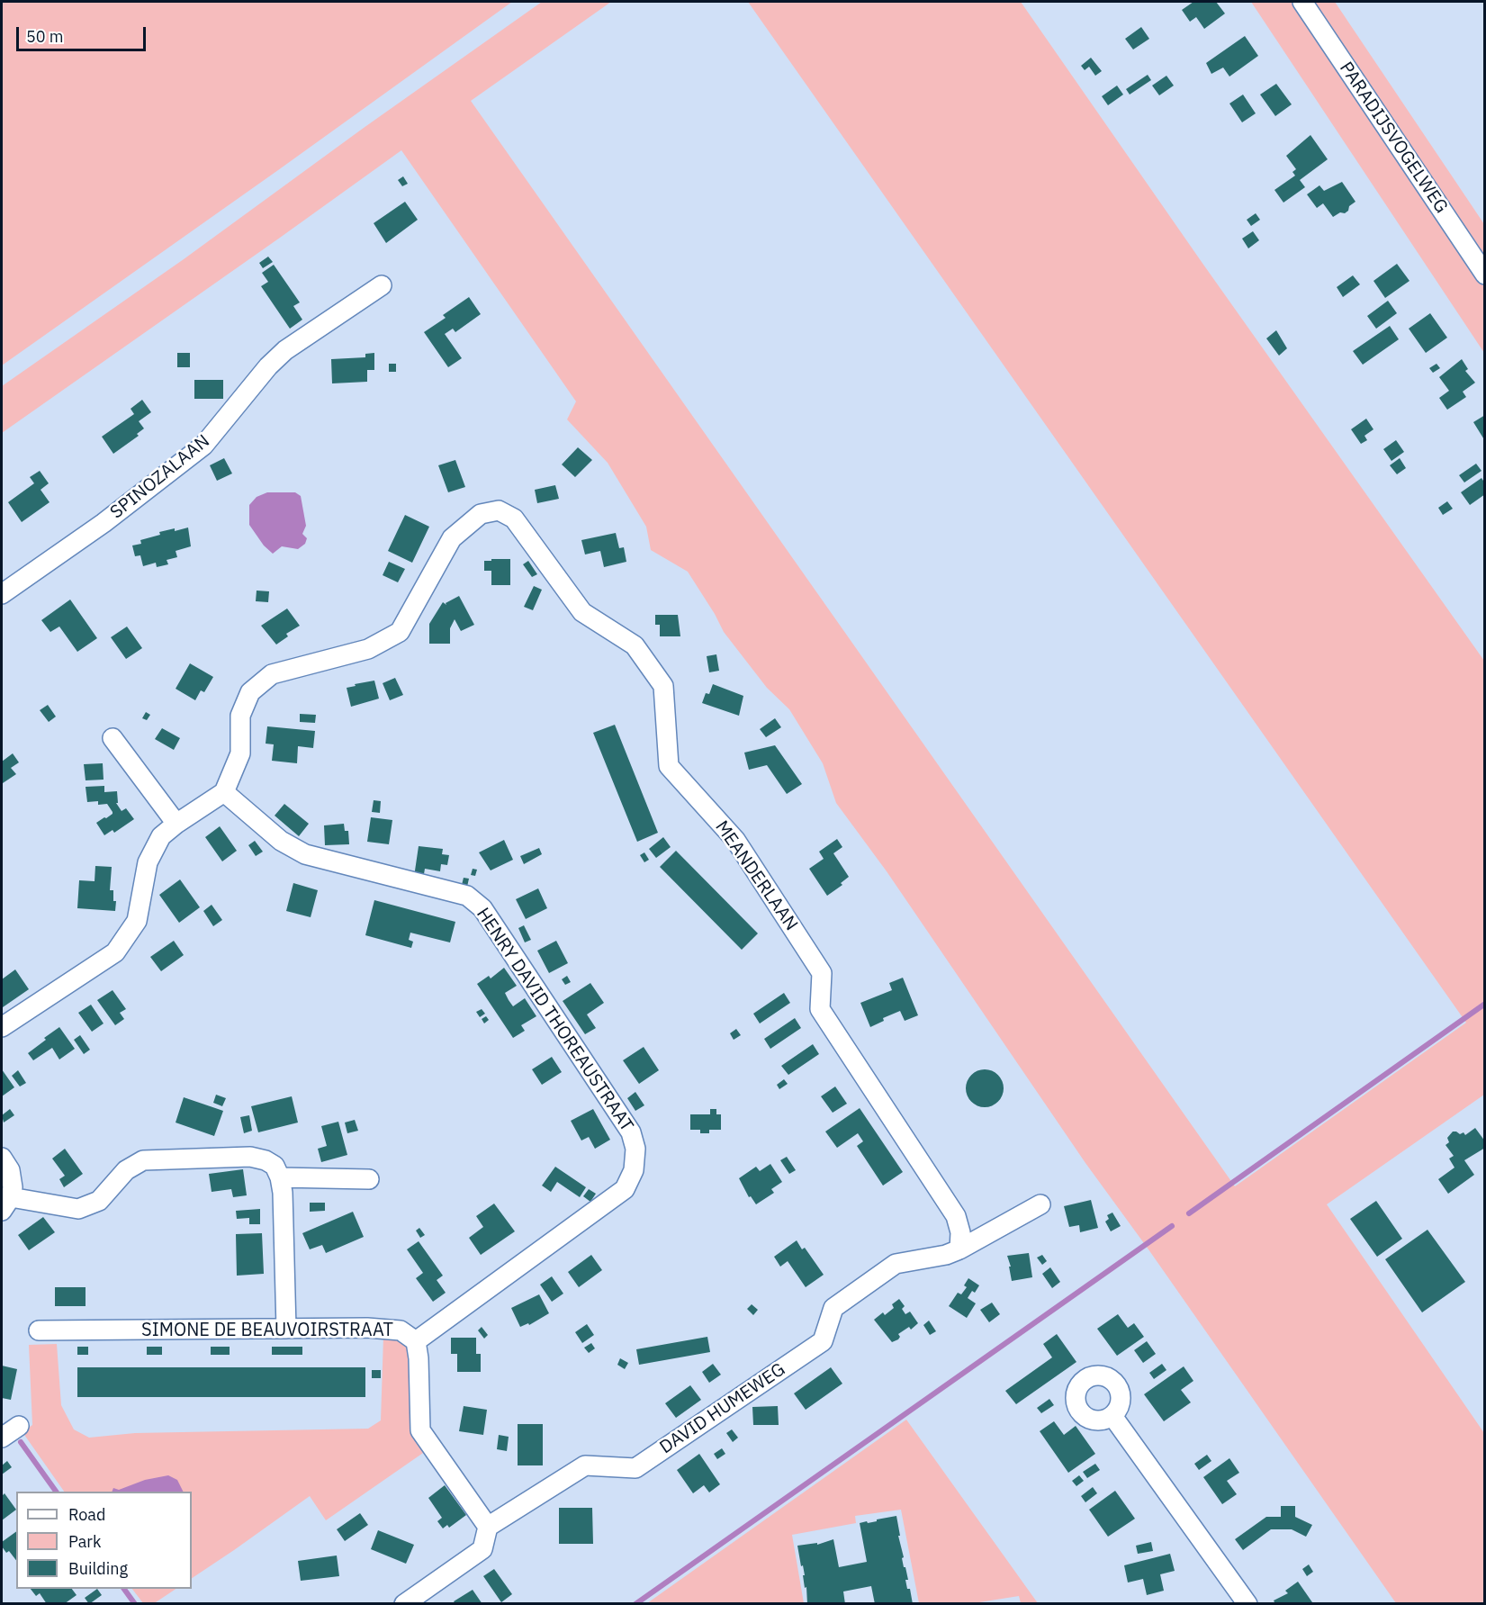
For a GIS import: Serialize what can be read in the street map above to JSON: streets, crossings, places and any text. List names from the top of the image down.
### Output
{
  "streets": {
    "street": [
      "PARADIJSVOGELWEG",
      "SPINOZALAAN",
      "MEANDERLAAN",
      "HENRY DAVID THOREAUSTRAAT",
      "SIMONE DE BEAUVOIRSTRAAT",
      "DAVID HUMEWEG"
    ]
  },
  "crossings": [
    ["MEANDERLAAN", "HENRY DAVID THOREAUSTRAAT"],
    ["MEANDERLAAN", "DAVID HUMEWEG"],
    ["HENRY DAVID THOREAUSTRAAT", "SIMONE DE BEAUVOIRSTRAAT"],
    ["SIMONE DE BEAUVOIRSTRAAT", "DAVID HUMEWEG"]
  ],
  "legend": ["Road", "Park", "Building"],
  "scale_bar": "50 m"
}
